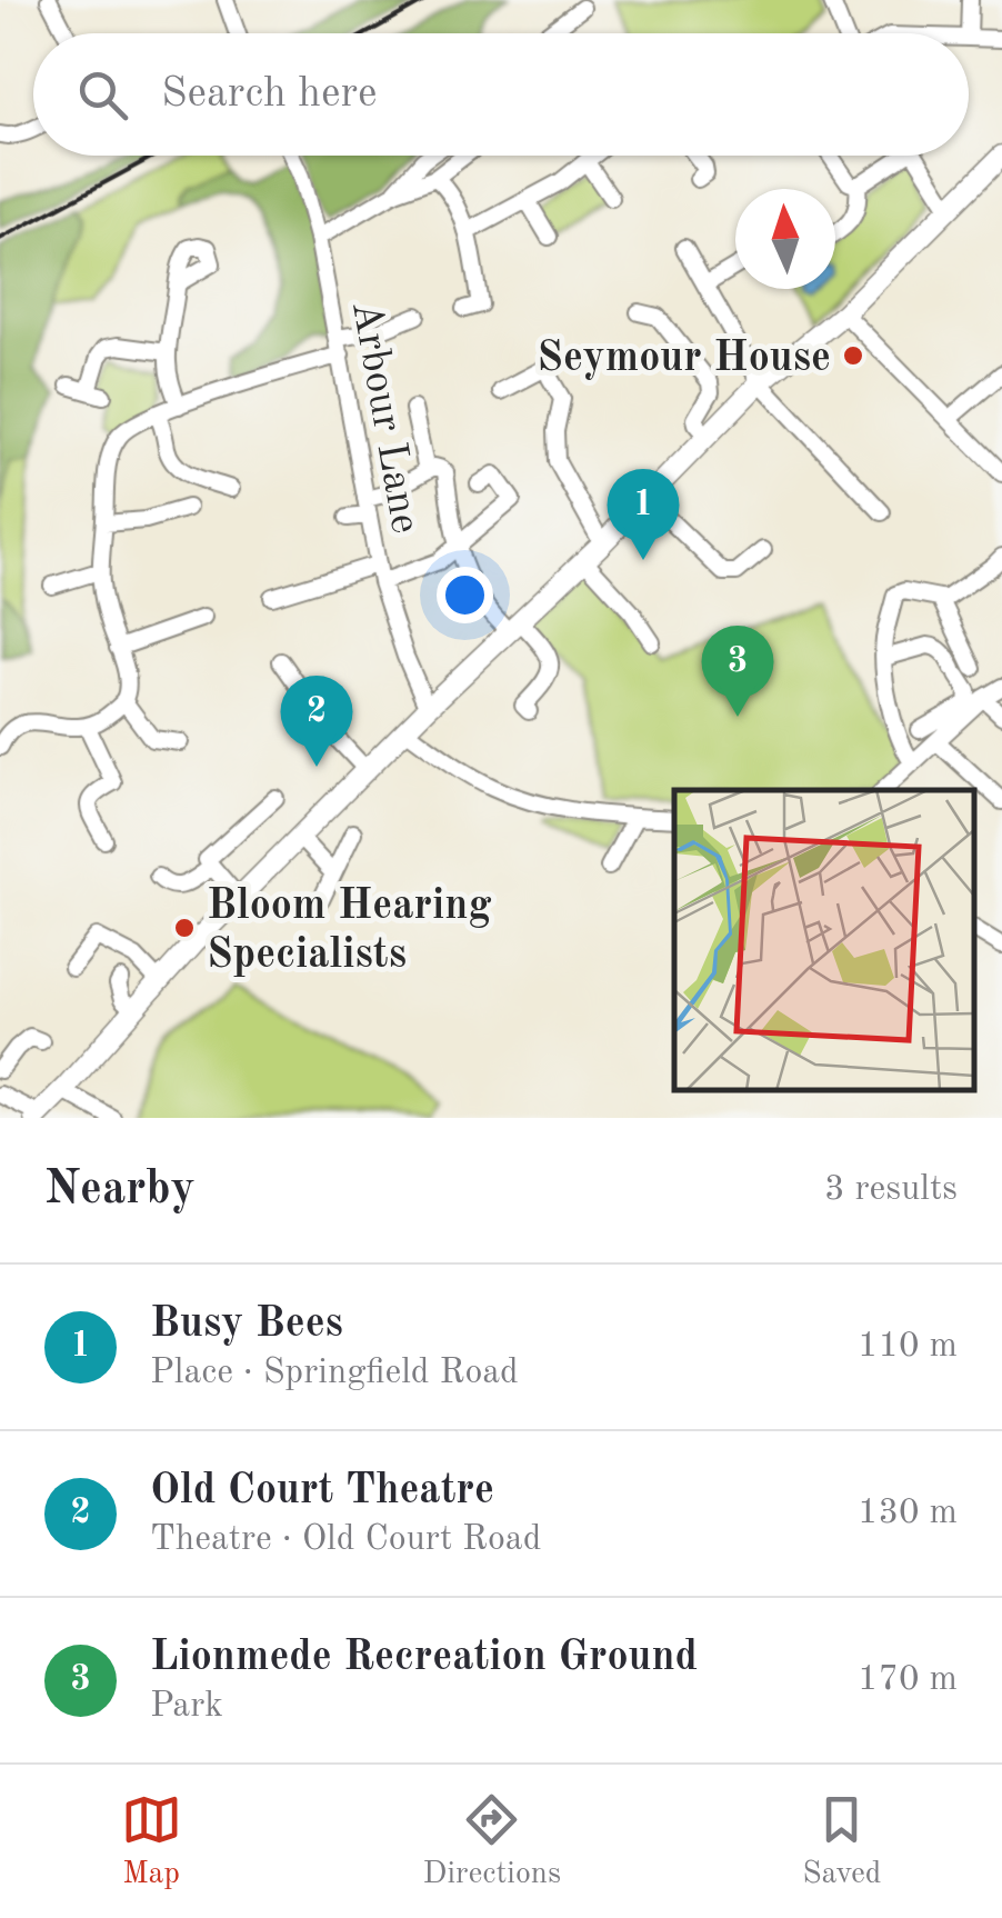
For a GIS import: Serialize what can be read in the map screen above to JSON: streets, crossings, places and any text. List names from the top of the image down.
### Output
{
  "streets": {
    "street": ["Arbour Lane"]
  },
  "places": ["Seymour House", "Bloom Hearing Specialists"],
  "north": "top",
  "page": {
    "search": "Search here",
    "pins": ["1", "3", "2"],
    "heading": ["Nearby", "3 results"],
    "list": [
      {
        "mark": "1",
        "name": "Busy Bees",
        "note": "Place · Springfield Road",
        "value": "110 m"
      },
      {
        "mark": "2",
        "name": "Old Court Theatre",
        "note": "Theatre · Old Court Road",
        "value": "130 m"
      },
      {
        "mark": "3",
        "name": "Lionmede Recreation Ground",
        "note": "Park",
        "value": "170 m"
      }
    ],
    "nav": ["Map", "Directions", "Saved"]
  }
}
